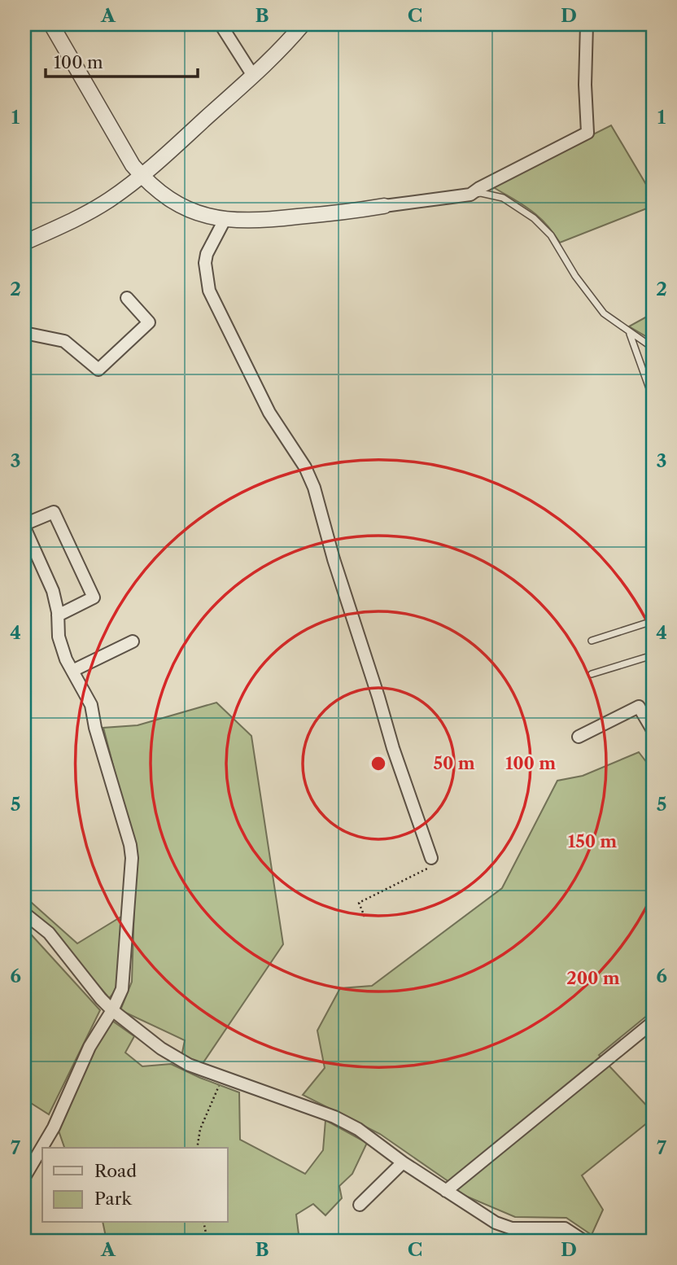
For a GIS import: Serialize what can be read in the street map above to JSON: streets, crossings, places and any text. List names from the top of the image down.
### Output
{
  "legend": ["Road", "Park"],
  "scale_bar": "100 m",
  "grid": {
    "columns": [
      "A",
      "B",
      "C",
      "D"
    ],
    "rows": [
      "1",
      "2",
      "3",
      "4",
      "5",
      "6",
      "7"
    ]
  },
  "rings": [
    "50 m",
    "100 m",
    "150 m",
    "200 m"
  ]
}
